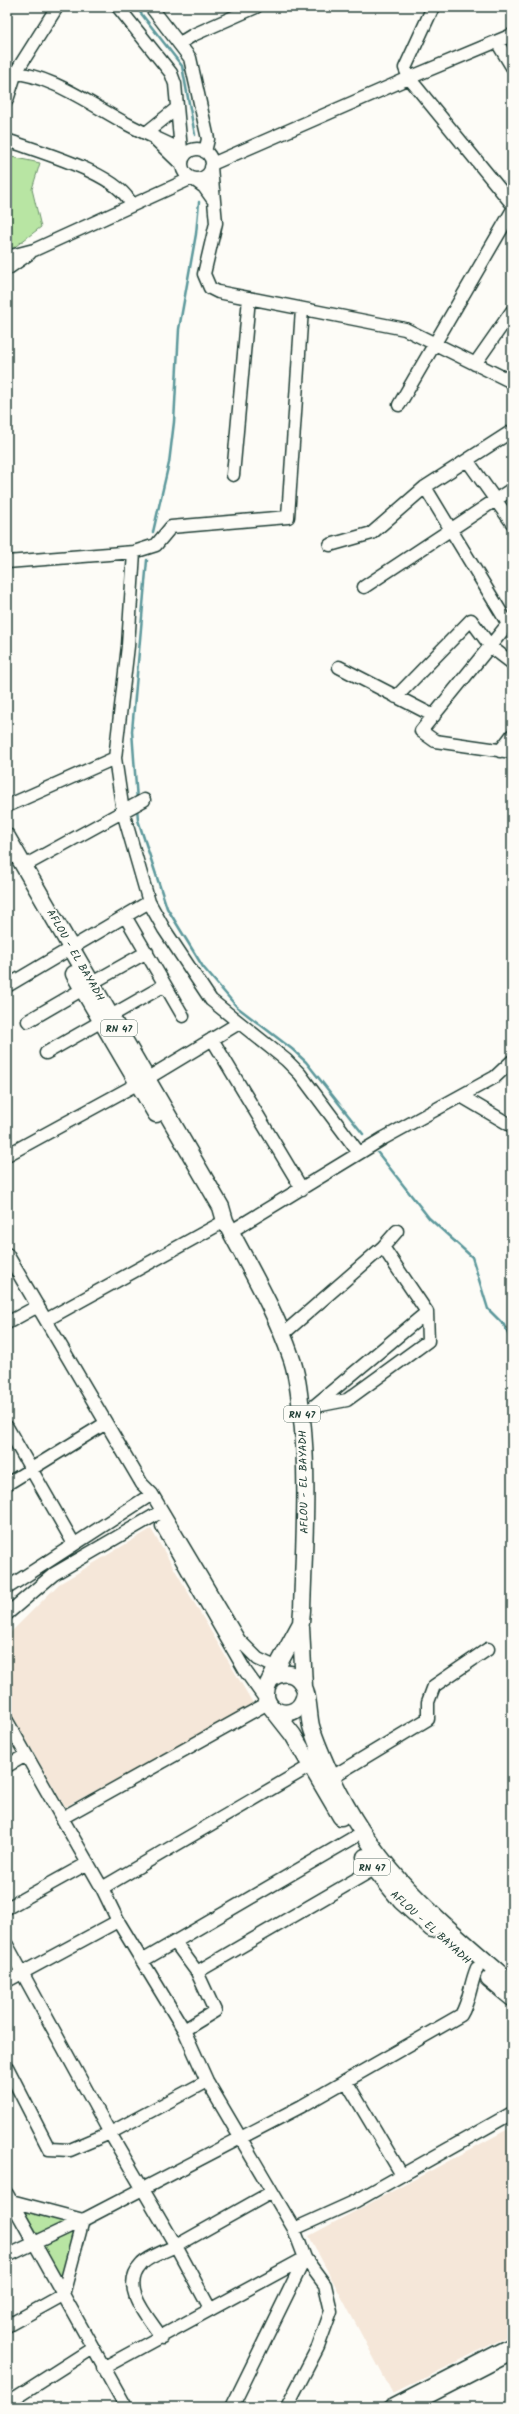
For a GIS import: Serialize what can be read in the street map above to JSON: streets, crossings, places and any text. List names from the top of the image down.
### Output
{
  "streets": {
    "main road": ["AFLOU - EL BAYADH", "RN 47"]
  }
}
